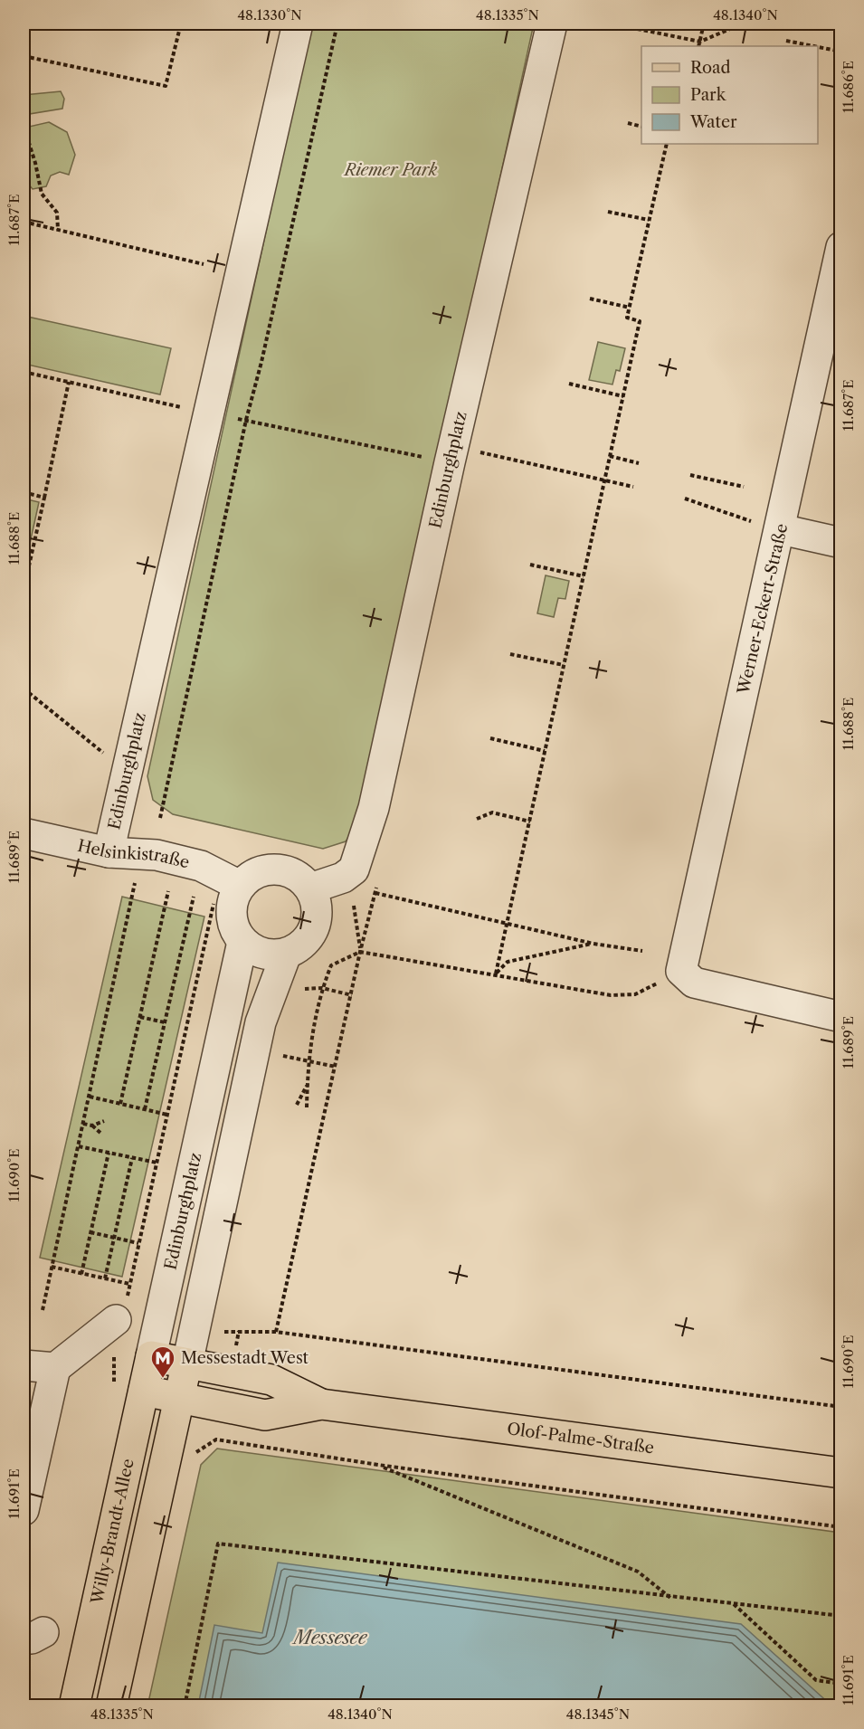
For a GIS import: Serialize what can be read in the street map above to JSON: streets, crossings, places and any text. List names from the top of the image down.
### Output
{
  "streets": {
    "main road": ["Olof-Palme-Straße", "Willy-Brandt-Allee"],
    "street": ["Edinburghplatz", "Werner-Eckert-Straße", "Helsinkistraße"]
  },
  "crossings": [
    ["Edinburghplatz", "Helsinkistraße"],
    ["Edinburghplatz", "Olof-Palme-Straße"],
    ["Edinburghplatz", "Willy-Brandt-Allee"],
    ["Olof-Palme-Straße", "Willy-Brandt-Allee"]
  ],
  "water": ["Messesee"],
  "parks": ["Riemer Park"],
  "places": {
    "metro station": ["Messestadt West"]
  },
  "legend": ["Road", "Park", "Water"],
  "coordinates": [
    "48.1330°N",
    "48.1335°N",
    "48.1340°N",
    "11.686°E",
    "11.687°E",
    "11.688°E",
    "11.689°E",
    "11.690°E",
    "11.691°E",
    "48.1345°N"
  ]
}
